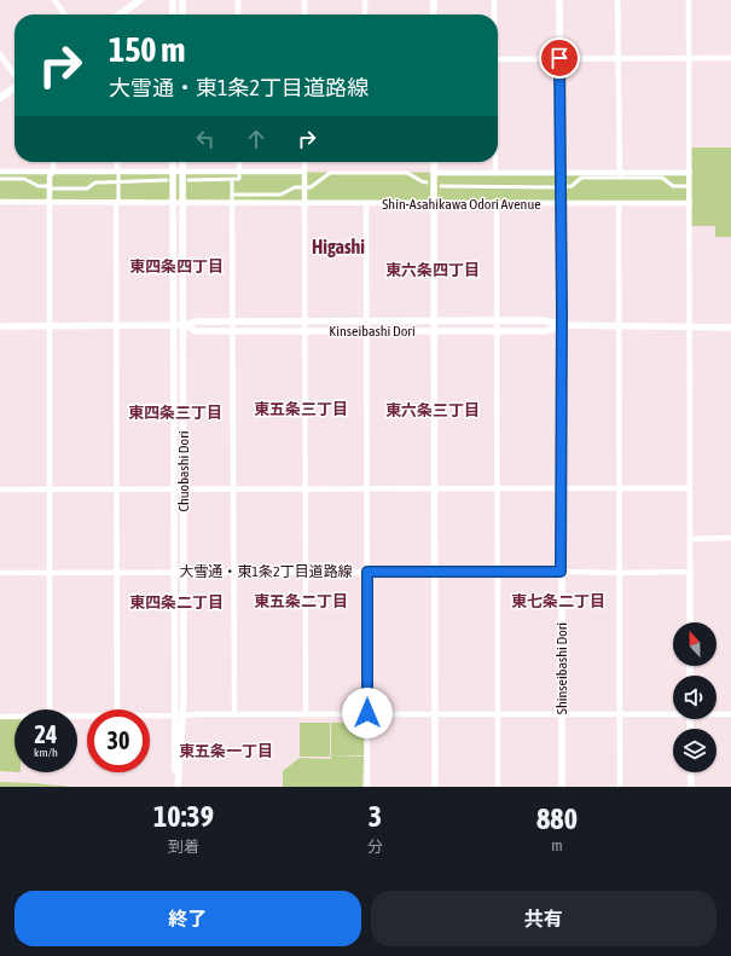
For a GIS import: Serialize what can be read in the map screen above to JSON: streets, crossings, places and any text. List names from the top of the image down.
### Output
{
  "streets": {
    "street": [
      "Shin-Asahikawa Odori Avenue",
      "Kinseibashi Dori",
      "Chuobashi Dori",
      "大雪通・東1条2丁目道路線",
      "Shinseibashi Dori"
    ]
  },
  "crossings": [
    ["Shin-Asahikawa Odori Avenue", "Chuobashi Dori"],
    ["Shin-Asahikawa Odori Avenue", "Shinseibashi Dori"],
    ["Kinseibashi Dori", "Chuobashi Dori"],
    ["Kinseibashi Dori", "Shinseibashi Dori"],
    ["Chuobashi Dori", "大雪通・東1条2丁目道路線"],
    ["大雪通・東1条2丁目道路線", "Shinseibashi Dori"]
  ],
  "districts": [
    "Higashi",
    "東四条四丁目",
    "東六条四丁目",
    "東五条三丁目",
    "東六条三丁目",
    "東四条三丁目",
    "東五条二丁目",
    "東七条二丁目",
    "東四条二丁目",
    "東五条一丁目"
  ],
  "north": "top",
  "page": {
    "turn": ["150 m", "大雪通・東1条2丁目道路線"],
    "speed": "24 km/h",
    "limit": "30",
    "eta": [
      "10:39",
      "到着",
      "3",
      "分",
      "880",
      "m"
    ],
    "buttons": ["終了", "共有"]
  }
}
